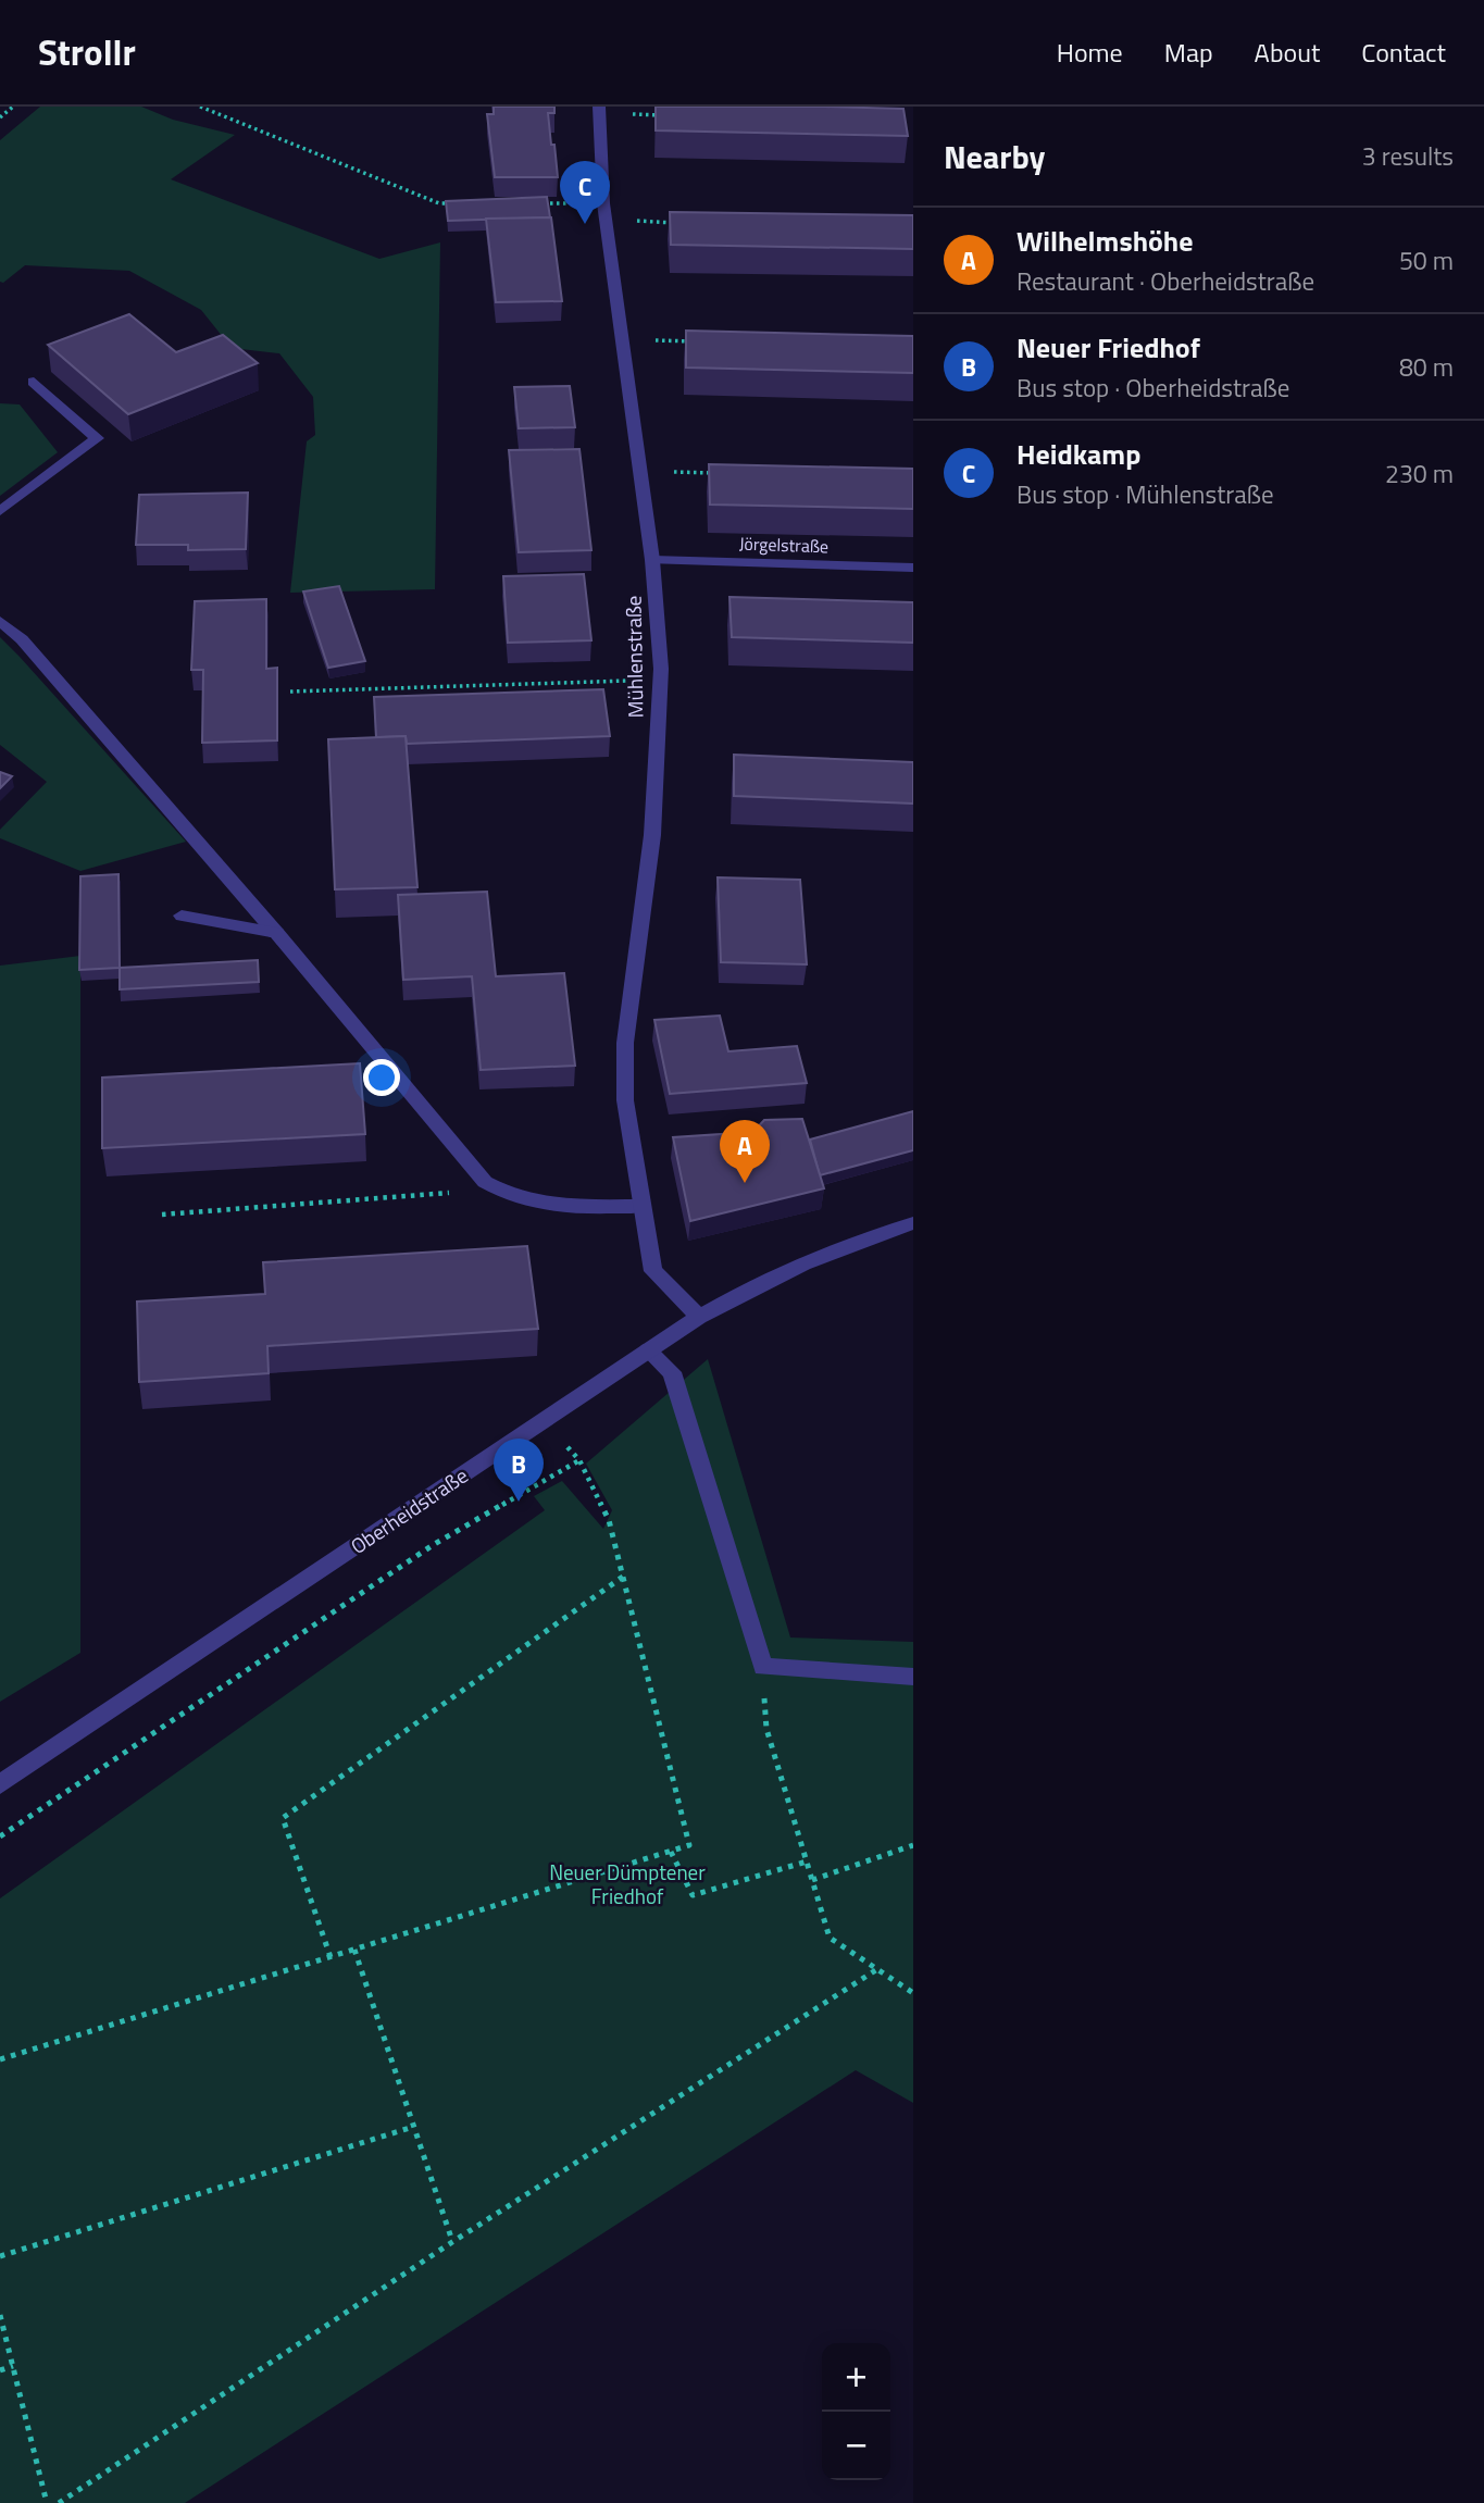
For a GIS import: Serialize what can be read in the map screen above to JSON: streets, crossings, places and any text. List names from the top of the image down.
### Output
{
  "streets": {
    "street": ["Jörgelstraße", "Mühlenstraße", "Oberheidstraße"]
  },
  "crossings": [
    ["Jörgelstraße", "Mühlenstraße"],
    ["Mühlenstraße", "Oberheidstraße"]
  ],
  "parks": ["Neuer Dümptener Friedhof"],
  "page": {
    "header": "Strollr",
    "nav": [
      "Home",
      "Map",
      "About",
      "Contact"
    ],
    "heading": ["Nearby", "3 results"],
    "pins": ["C", "A", "B"],
    "list": [
      {
        "mark": "A",
        "name": "Wilhelmshöhe",
        "note": "Restaurant · Oberheidstraße",
        "value": "50 m"
      },
      {
        "mark": "B",
        "name": "Neuer Friedhof",
        "note": "Bus stop · Oberheidstraße",
        "value": "80 m"
      },
      {
        "mark": "C",
        "name": "Heidkamp",
        "note": "Bus stop · Mühlenstraße",
        "value": "230 m"
      }
    ],
    "map_buttons": ["+", "−"]
  }
}
